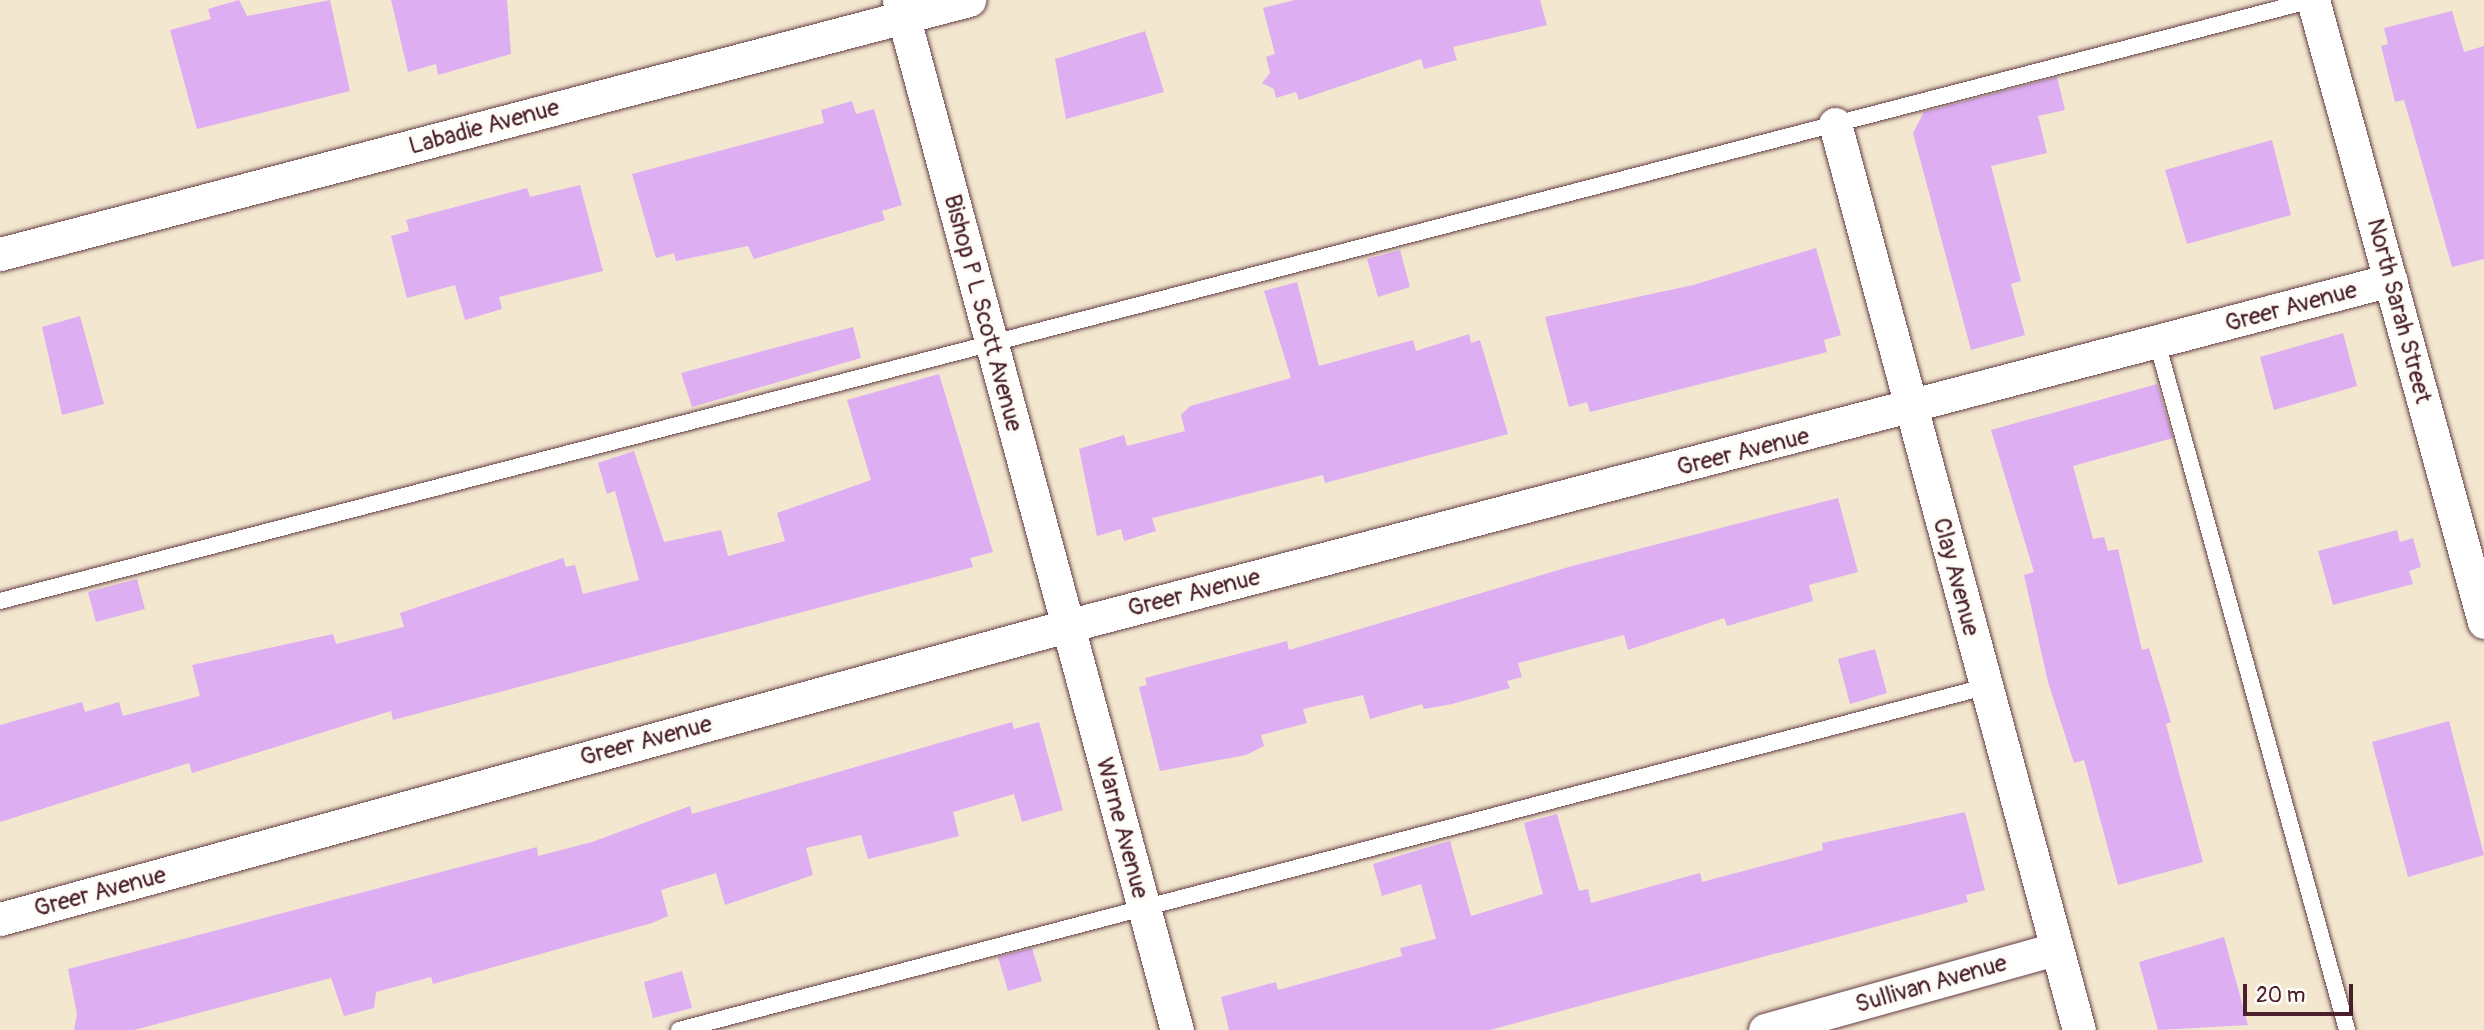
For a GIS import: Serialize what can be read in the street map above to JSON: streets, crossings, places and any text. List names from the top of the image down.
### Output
{
  "streets": {
    "street": [
      "Labadie Avenue",
      "Greer Avenue",
      "North Sarah Street",
      "Bishop P L Scott Avenue",
      "Clay Avenue",
      "Warne Avenue",
      "Sullivan Avenue"
    ]
  },
  "crossings": [
    ["Labadie Avenue", "Bishop P L Scott Avenue"],
    ["Greer Avenue", "North Sarah Street"],
    ["Greer Avenue", "Bishop P L Scott Avenue"],
    ["Greer Avenue", "Clay Avenue"],
    ["Greer Avenue", "Warne Avenue"],
    ["Bishop P L Scott Avenue", "Warne Avenue"],
    ["Clay Avenue", "Sullivan Avenue"]
  ],
  "scale_bar": "20 m"
}
